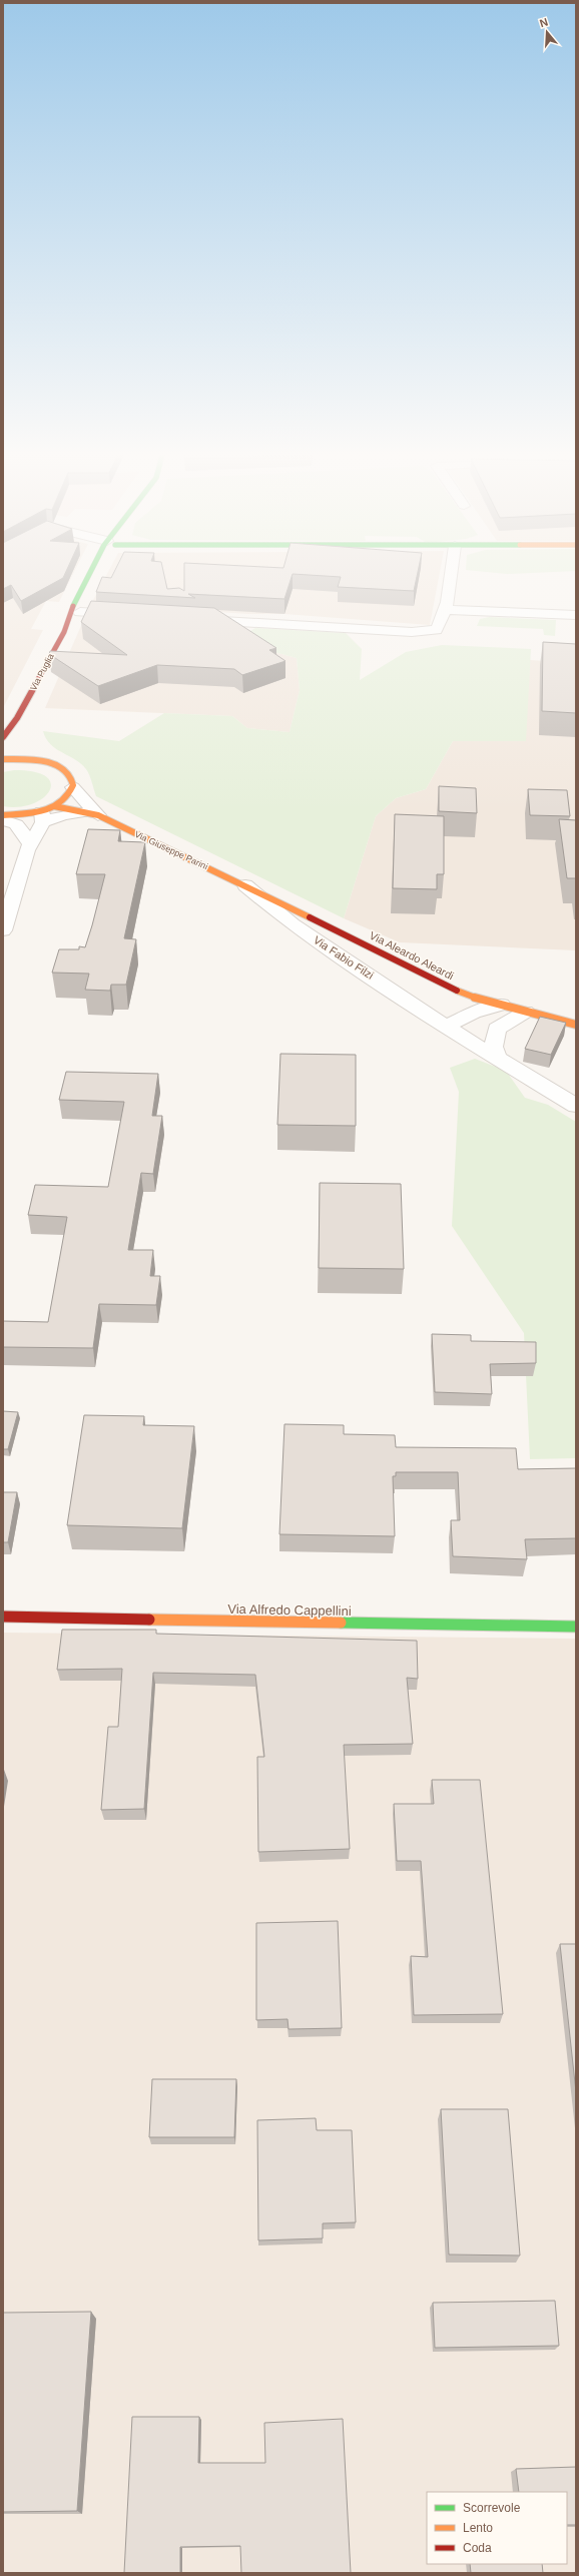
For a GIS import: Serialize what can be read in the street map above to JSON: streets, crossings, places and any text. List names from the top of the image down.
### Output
{
  "streets": {
    "street": [
      "Via Puglia",
      "Via Giuseppe Parini",
      "Via Aleardo Aleardi",
      "Via Fabio Filzi",
      "Via Alfredo Cappellini"
    ]
  },
  "crossings": [
    ["Via Giuseppe Parini", "Via Aleardo Aleardi"],
    ["Via Giuseppe Parini", "Via Fabio Filzi"],
    ["Via Aleardo Aleardi", "Via Fabio Filzi"]
  ],
  "legend": ["Scorrevole", "Lento", "Coda"],
  "north": "top"
}
